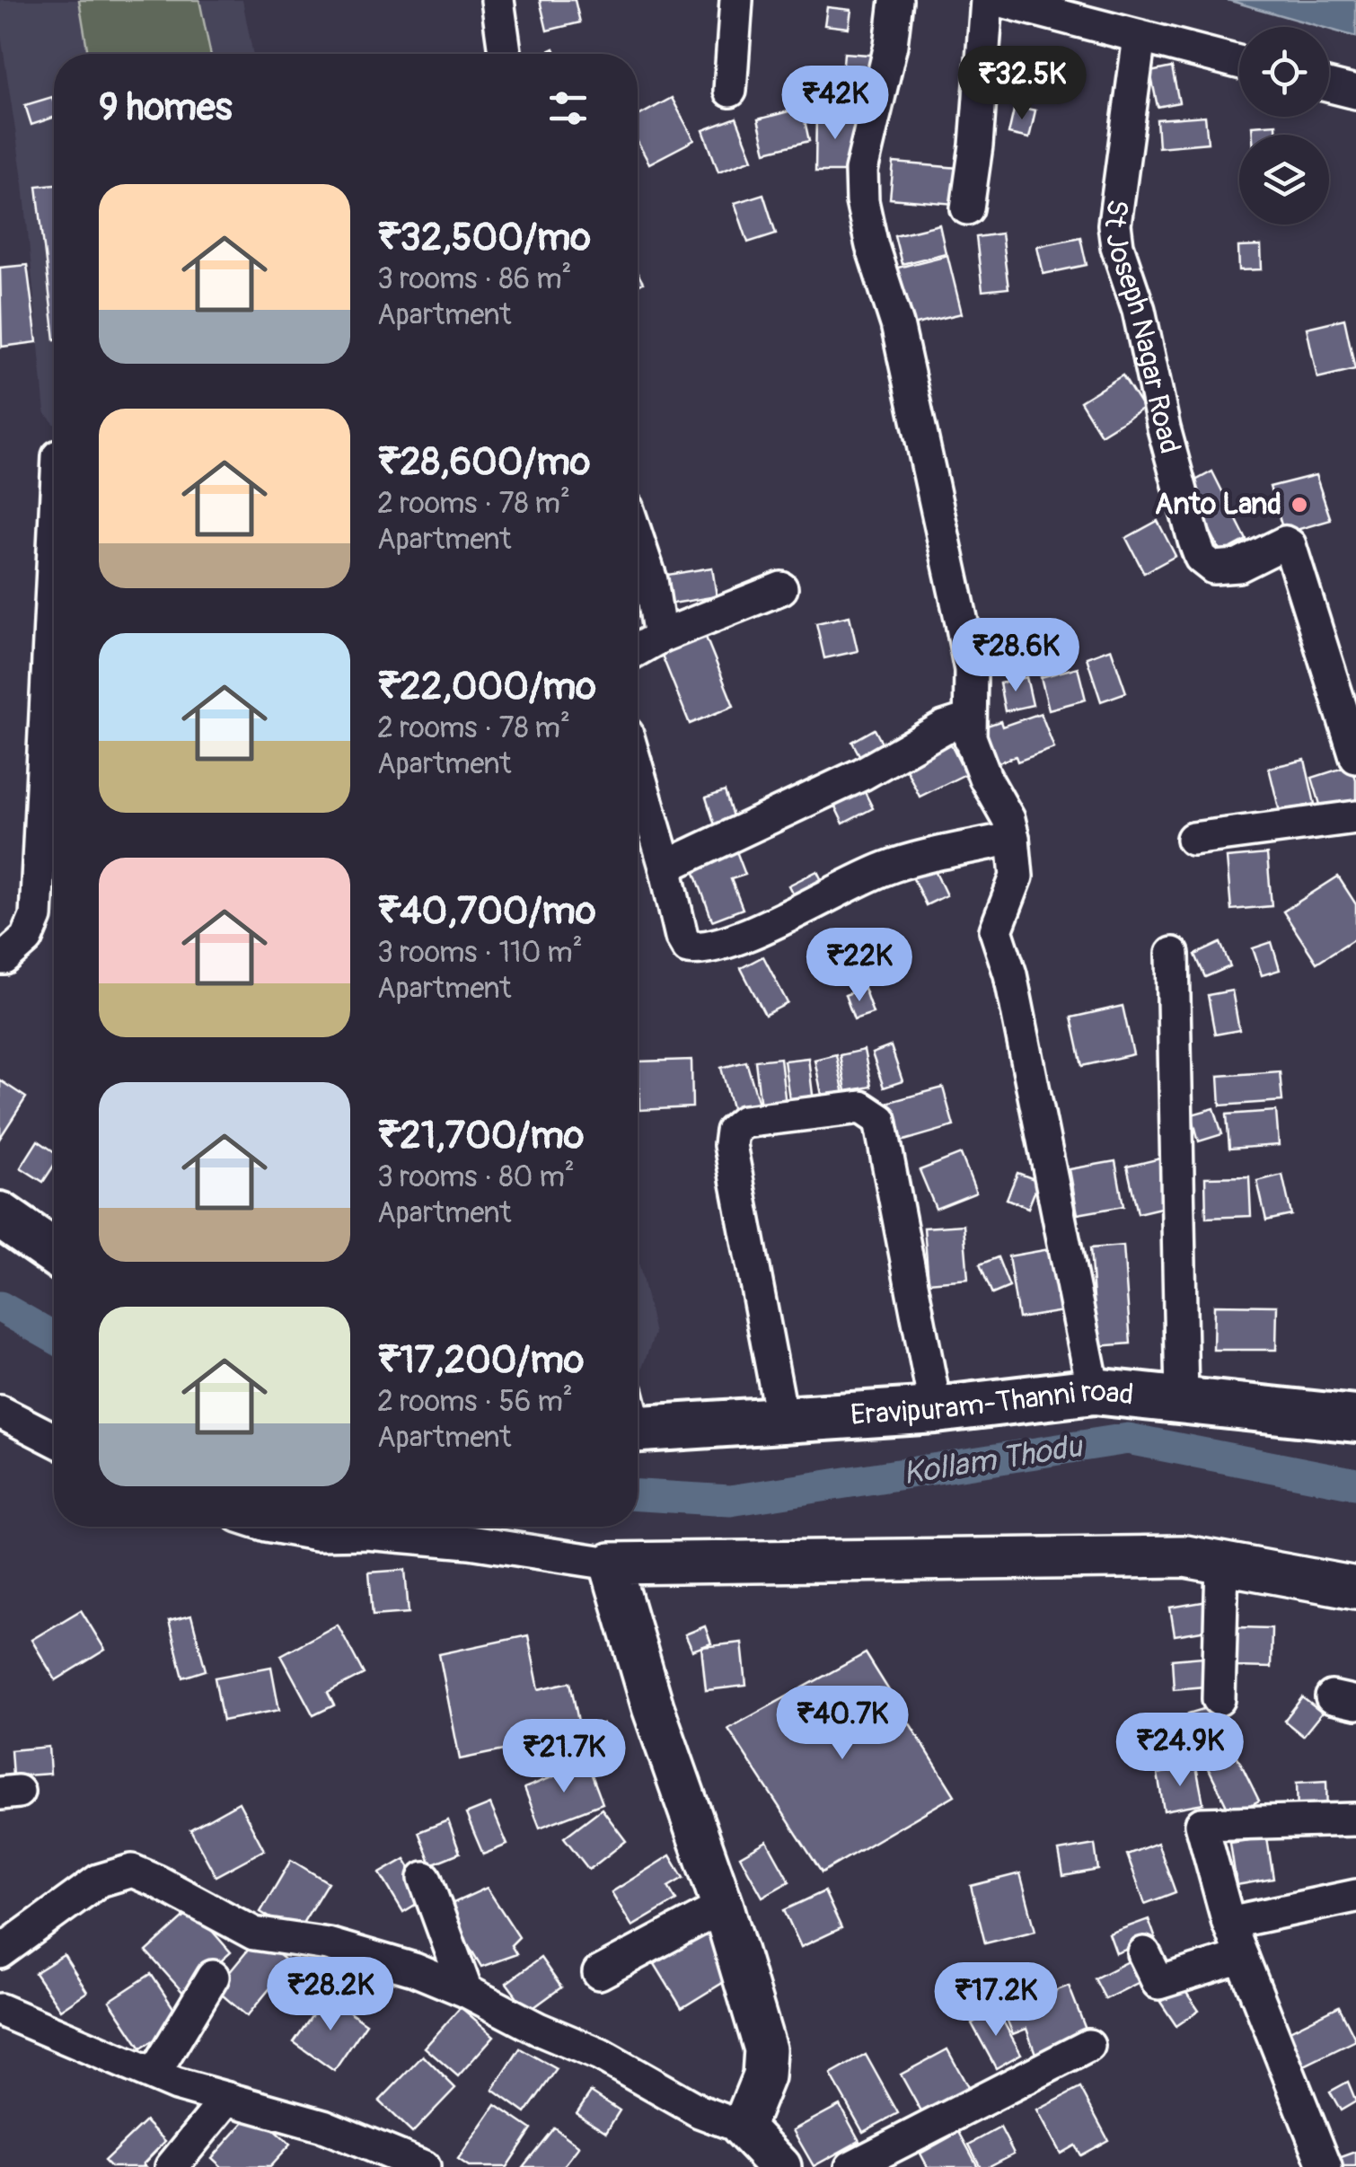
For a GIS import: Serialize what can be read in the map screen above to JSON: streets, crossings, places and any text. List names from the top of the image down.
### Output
{
  "streets": {
    "main road": ["Eravipuram-Thanni road"],
    "street": ["St Joseph Nagar Road"]
  },
  "water": ["Kollam Thodu"],
  "places": ["Anto Land"],
  "page": {
    "price": [
      "₹32.5K",
      "₹42K",
      "₹28.6K",
      "₹22K",
      "₹40.7K",
      "₹24.9K",
      "₹21.7K",
      "₹28.2K",
      "₹17.2K"
    ],
    "heading": "9 homes",
    "list": [
      {
        "name": "₹32,500/mo",
        "note": "3 rooms · 86 m² · Apartment"
      },
      {
        "name": "₹28,600/mo",
        "note": "2 rooms · 78 m² · Apartment"
      },
      {
        "name": "₹22,000/mo",
        "note": "2 rooms · 78 m² · Apartment"
      },
      {
        "name": "₹40,700/mo",
        "note": "3 rooms · 110 m² · Apartment"
      },
      {
        "name": "₹21,700/mo",
        "note": "3 rooms · 80 m² · Apartment"
      },
      {
        "name": "₹17,200/mo",
        "note": "2 rooms · 56 m² · Apartment"
      }
    ]
  }
}
